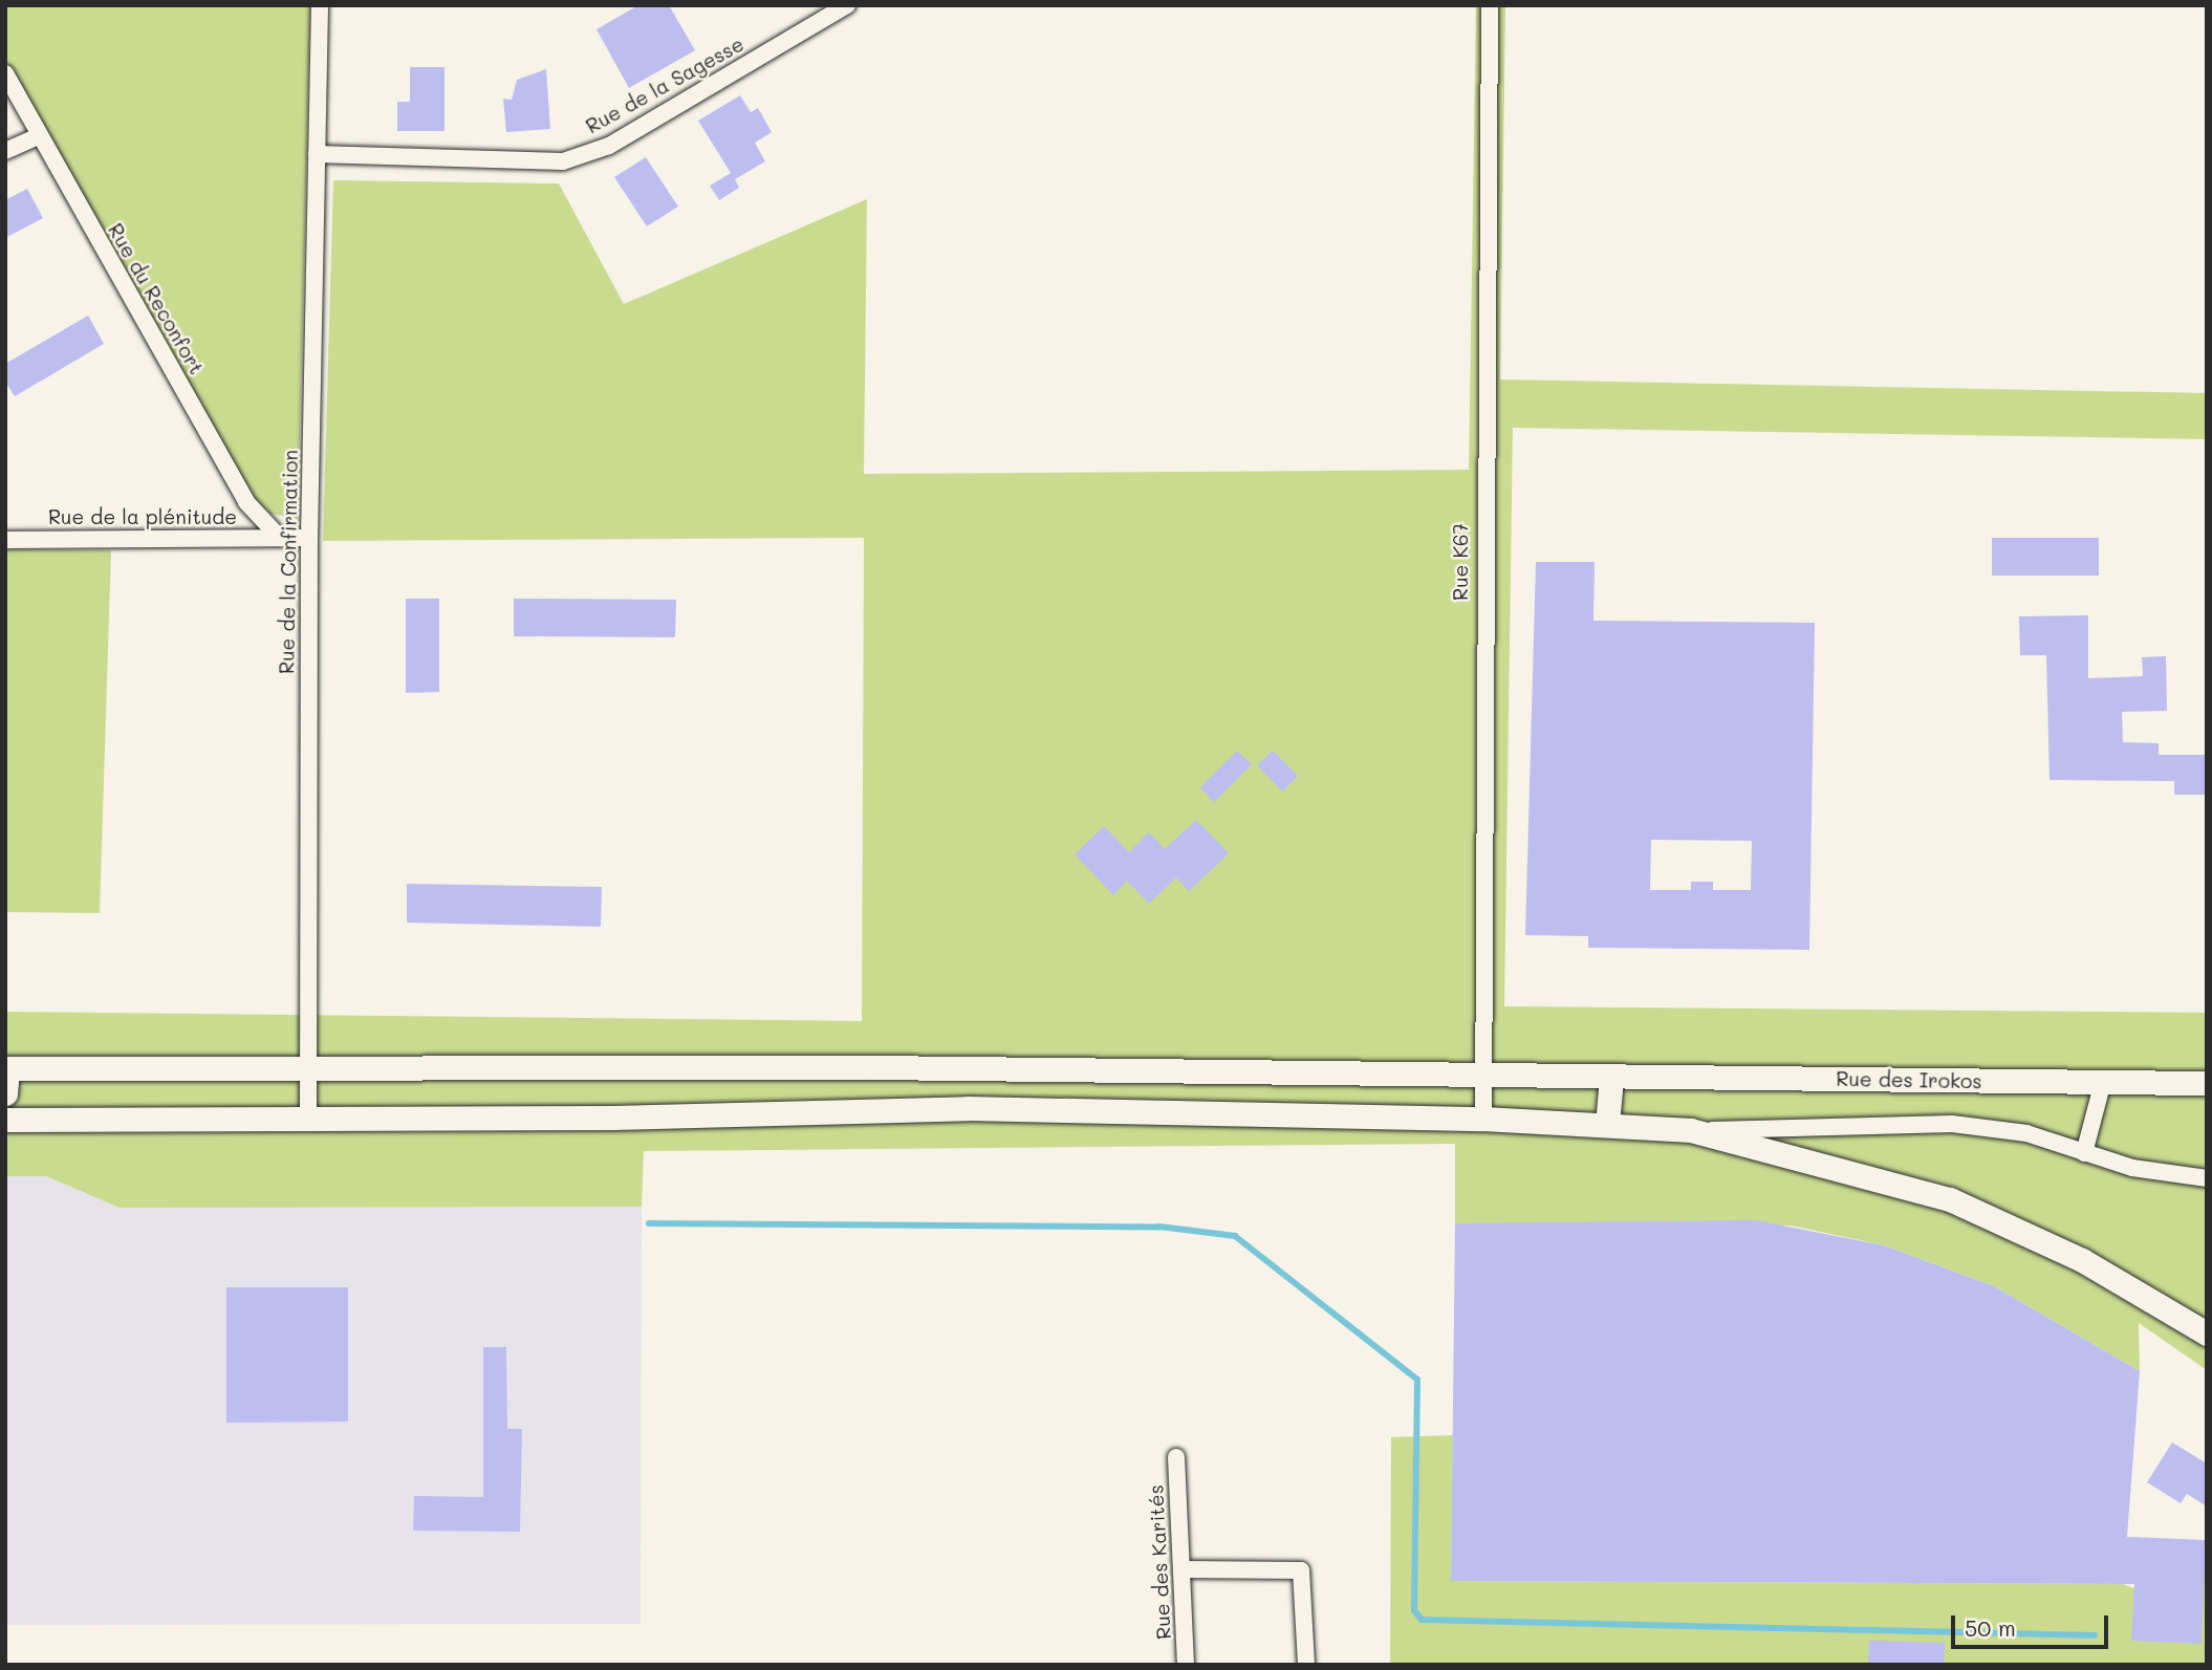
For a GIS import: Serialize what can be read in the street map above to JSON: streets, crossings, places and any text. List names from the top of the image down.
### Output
{
  "streets": {
    "main road": ["Rue des Irokos"],
    "street": [
      "Rue de la Sagesse",
      "Rue du Reconfort",
      "Rue de la plénitude",
      "Rue de la Confirmation",
      "Rue K67",
      "Rue des Karités"
    ]
  },
  "crossings": [
    ["Rue de la Sagesse", "Rue de la Confirmation"],
    ["Rue du Reconfort", "Rue de la plénitude"],
    ["Rue de la plénitude", "Rue de la Confirmation"],
    ["Rue de la Confirmation", "Rue des Irokos"],
    ["Rue K67", "Rue des Irokos"]
  ],
  "scale_bar": "50 m"
}
